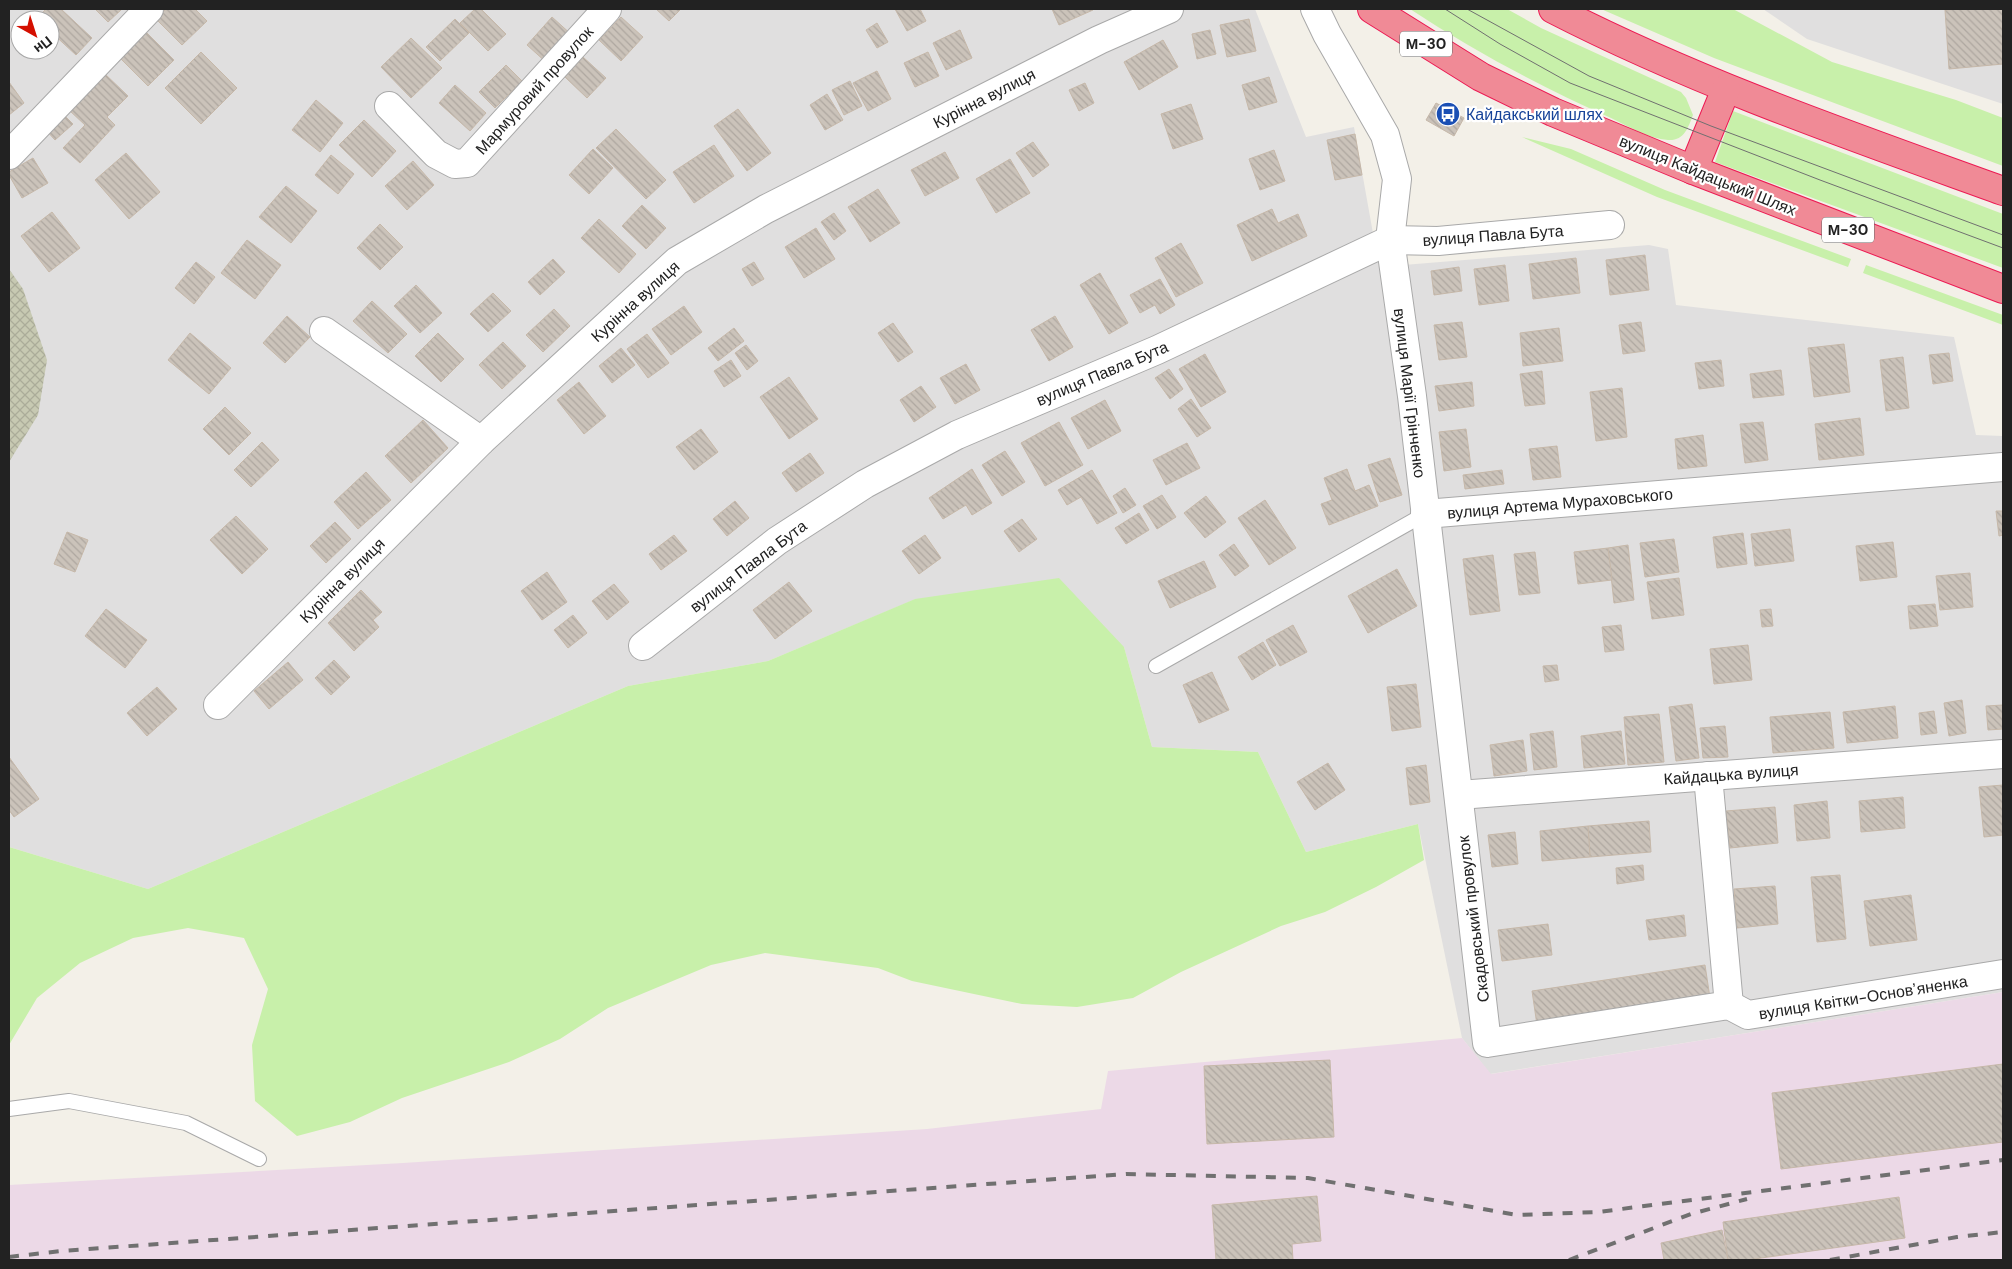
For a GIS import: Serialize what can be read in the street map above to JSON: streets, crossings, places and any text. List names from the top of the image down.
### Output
{
  "streets": {
    "highway": ["М-30", "вулиця Кайдацький Шлях"],
    "street": [
      "Мармуровий провулок",
      "Курінна вулиця",
      "вулиця Павла Бута",
      "вулиця Марії Грінченко",
      "вулиця Артема Мураховського",
      "Кайдацька вулиця",
      "Скадовський провулок",
      "вулиця Квітки-Основʼяненка"
    ]
  },
  "crossings": [
    ["вулиця Павла Бута", "вулиця Марії Грінченко"],
    ["вулиця Марії Грінченко", "вулиця Артема Мураховського"],
    ["вулиця Марії Грінченко", "Кайдацька вулиця"],
    ["вулиця Марії Грінченко", "Скадовський провулок"],
    ["Кайдацька вулиця", "Скадовський провулок"],
    ["Скадовський провулок", "вулиця Квітки-Основʼяненка"]
  ],
  "places": {
    "bus stop": ["Кайдакський шлях"]
  },
  "north": "bottom right"
}
